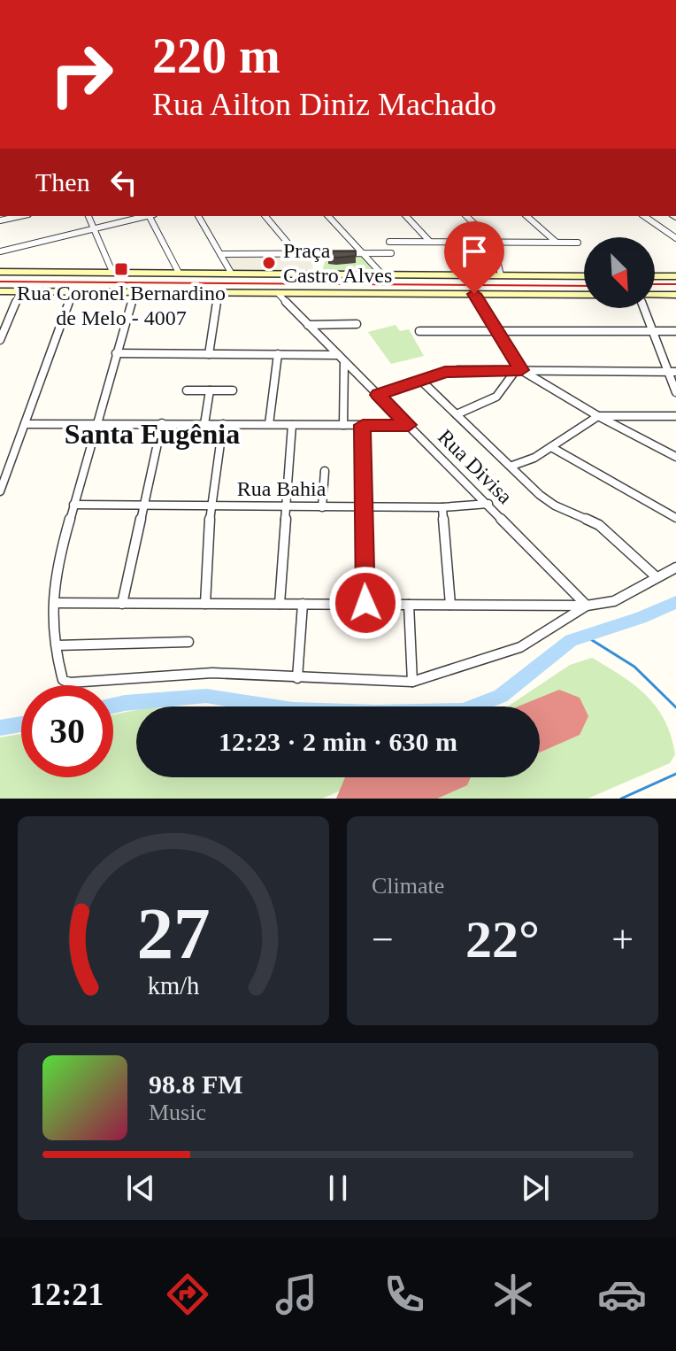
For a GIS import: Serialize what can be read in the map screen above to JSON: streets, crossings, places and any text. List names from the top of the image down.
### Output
{
  "streets": {
    "street": ["Rua Divisa", "Rua Bahia"]
  },
  "crossings": [
    ["Rua Divisa", "Rua Bahia"]
  ],
  "districts": ["Santa Eugênia"],
  "places": {
    "other": ["Praça Castro Alves"],
    "transit": ["Rua Coronel Bernardino de Melo - 4007"]
  },
  "north": "bottom right",
  "page": {
    "turn": ["220 m", "Rua Ailton Diniz Machado"],
    "then": "Then",
    "limit": "30",
    "trip": "12:23 · 2 min · 630 m",
    "tile": "Climate",
    "heat": ["−", "22°", "+"],
    "song": ["98.8 FM", "Music"],
    "tabs": "12:21",
    "gauge": ["27", "km/h"]
  }
}
